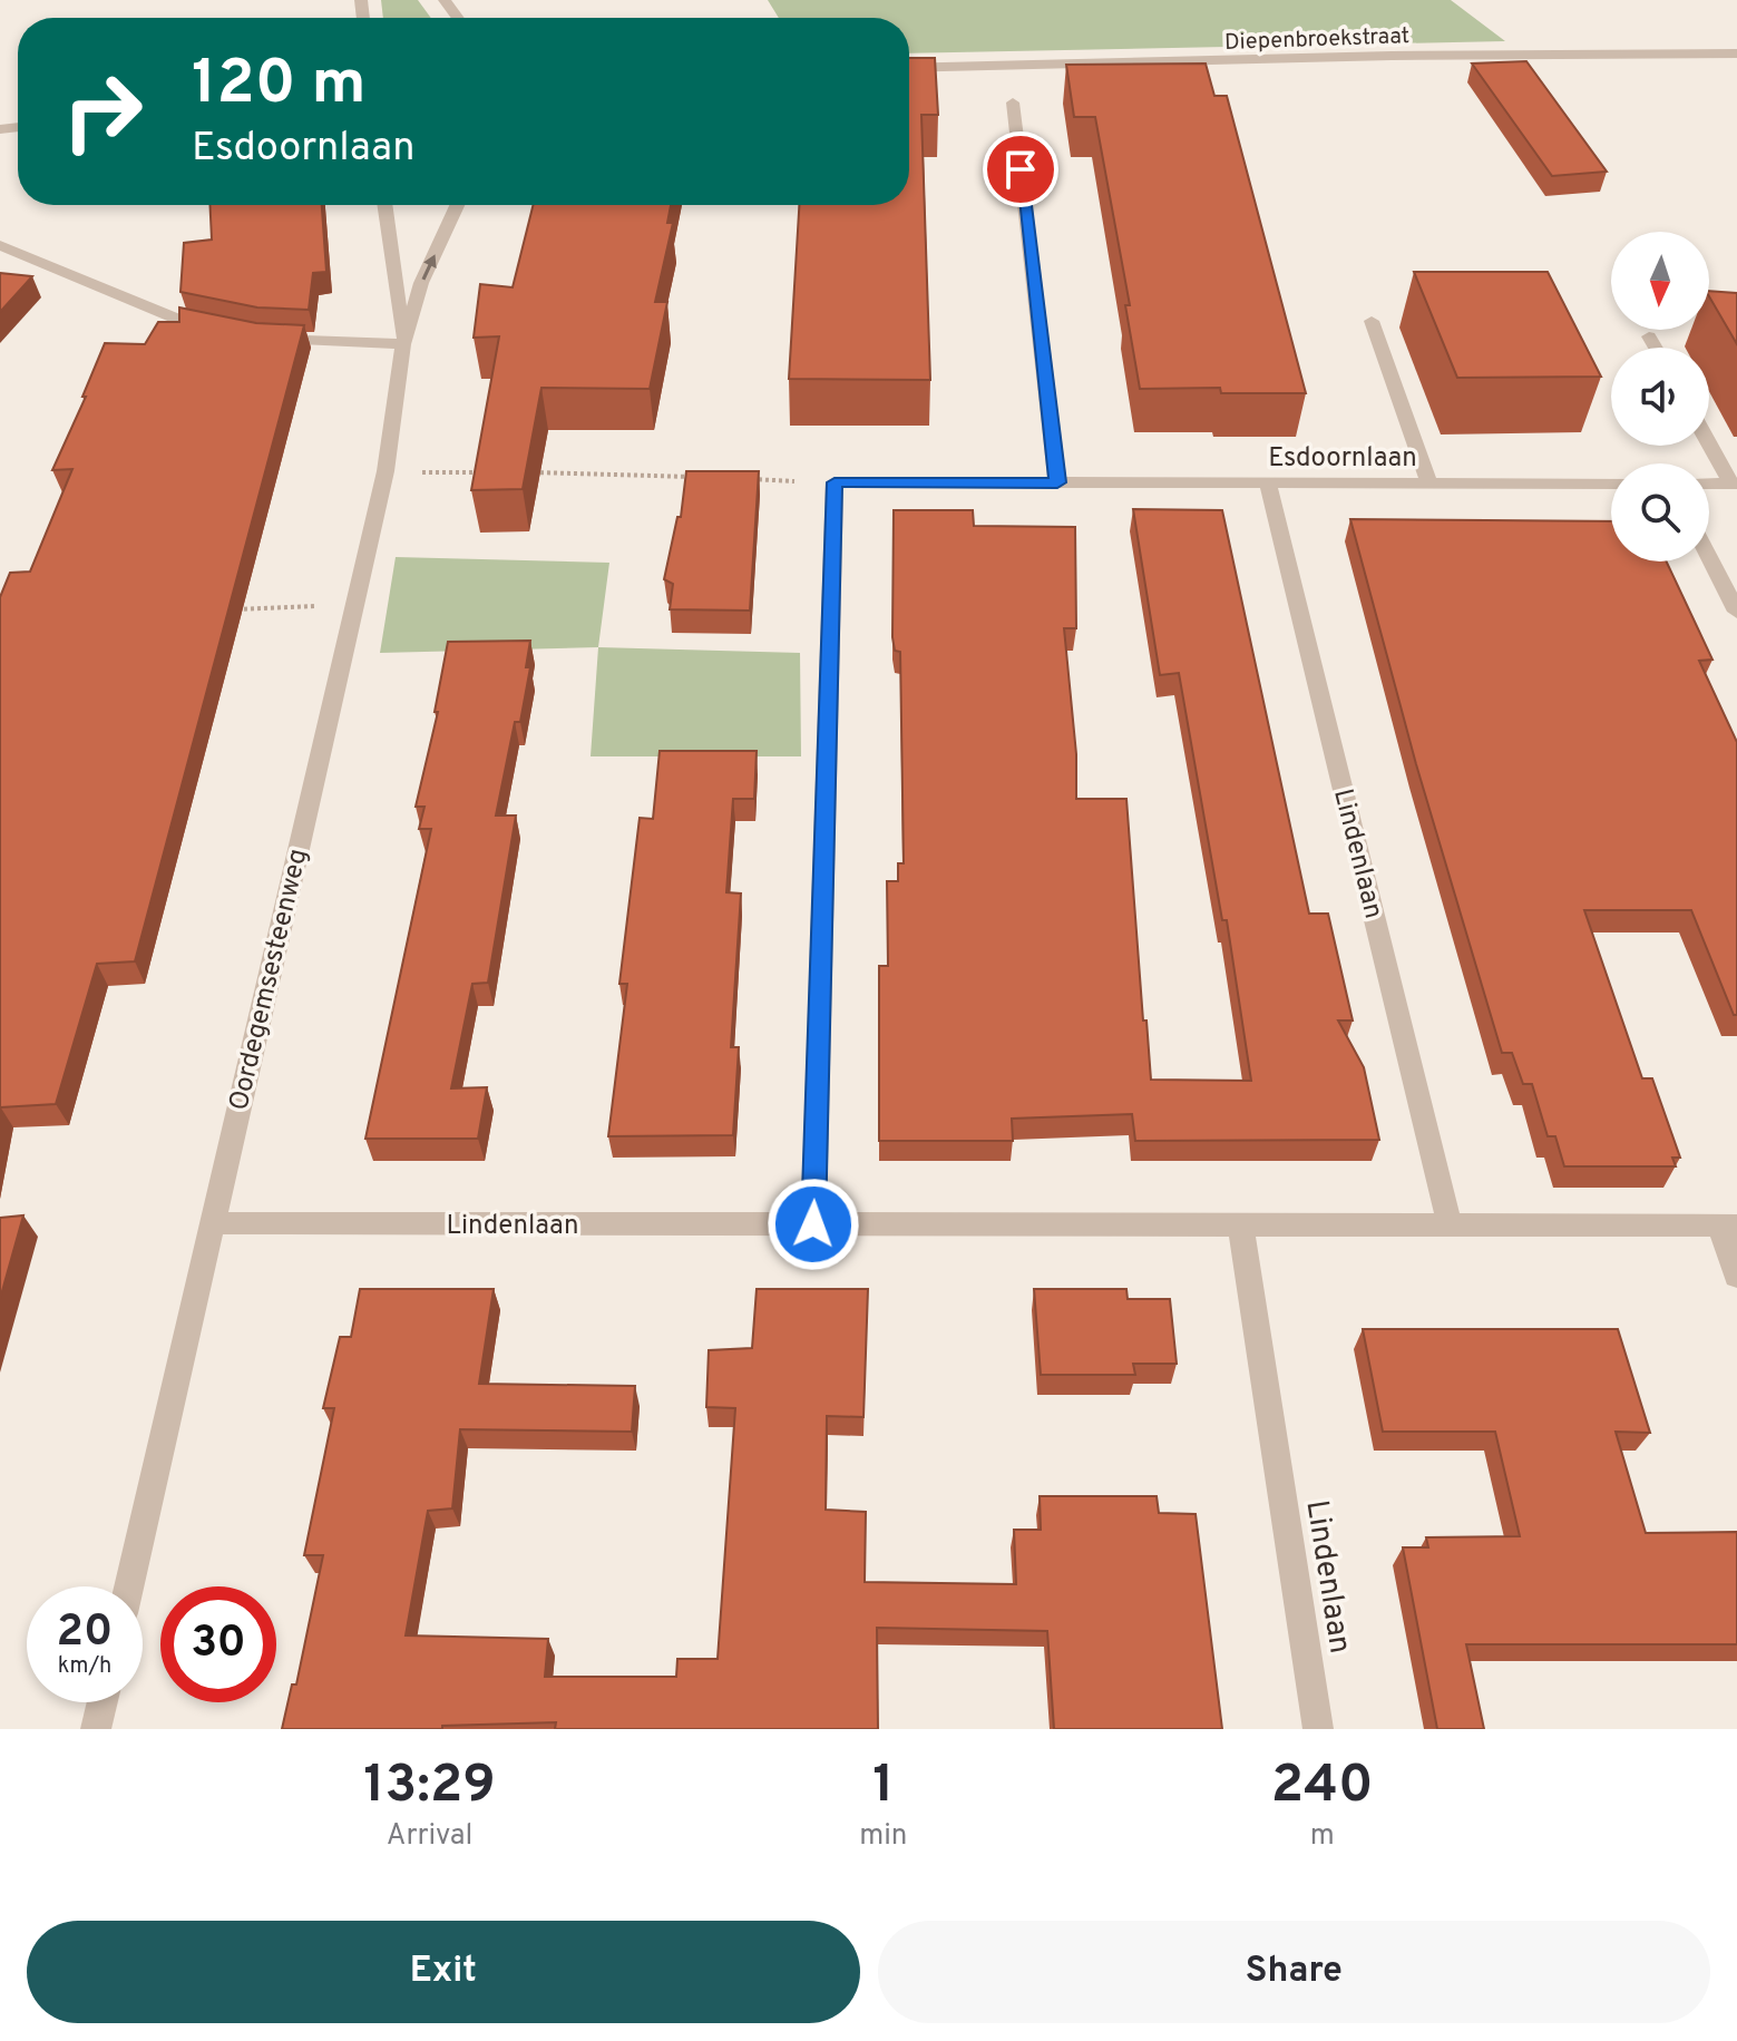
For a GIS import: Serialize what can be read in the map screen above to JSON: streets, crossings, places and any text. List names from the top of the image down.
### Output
{
  "streets": {
    "street": [
      "Diepenbroekstraat",
      "Esdoornlaan",
      "Lindenlaan",
      "Oordegemsesteenweg"
    ]
  },
  "crossings": [
    ["Esdoornlaan", "Lindenlaan"],
    ["Lindenlaan", "Oordegemsesteenweg"]
  ],
  "north": "bottom",
  "page": {
    "turn": ["120 m", "Esdoornlaan"],
    "speed": "20 km/h",
    "limit": "30",
    "eta": [
      "13:29",
      "Arrival",
      "1",
      "min",
      "240",
      "m"
    ],
    "buttons": ["Exit", "Share"]
  }
}
